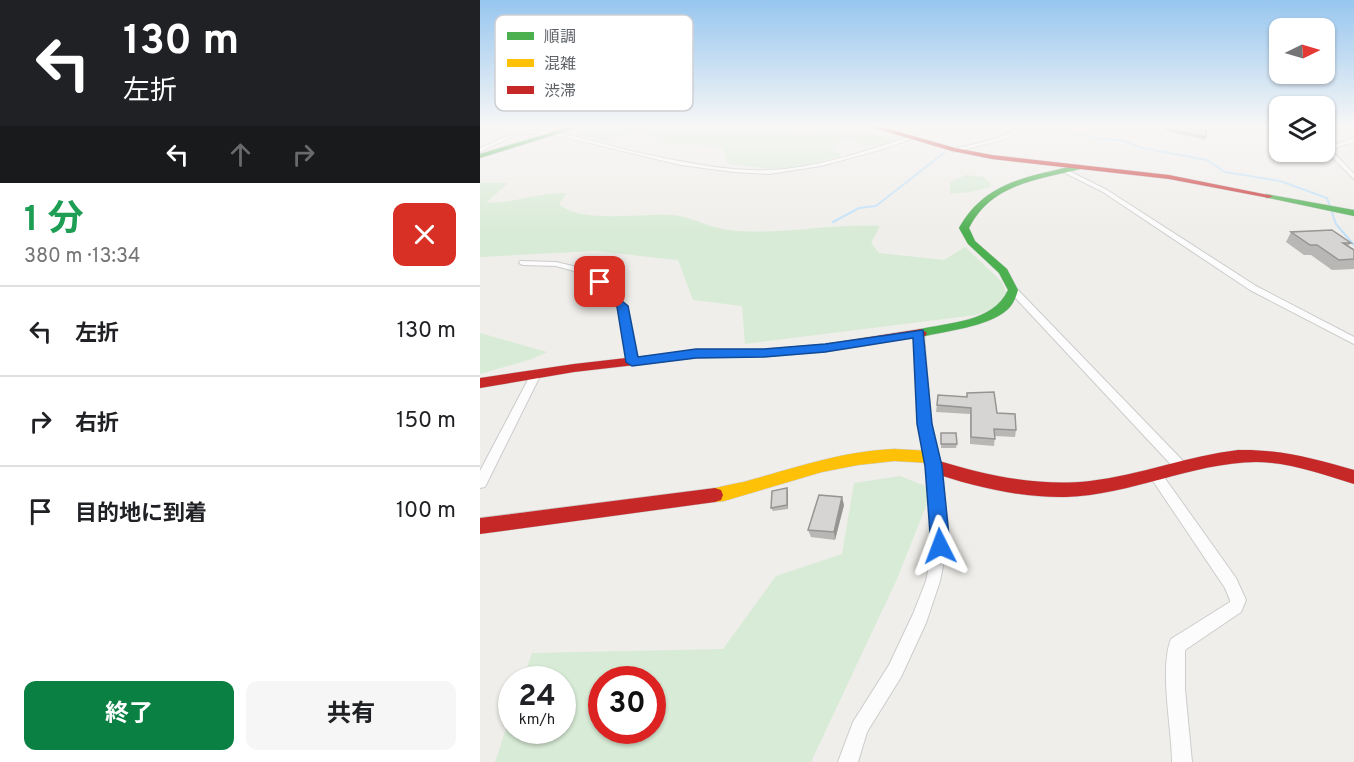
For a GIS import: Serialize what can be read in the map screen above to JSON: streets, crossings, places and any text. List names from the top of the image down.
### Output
{
  "legend": ["順調", "混雑", "渋滞"],
  "north": "right",
  "page": {
    "turn": ["130 m", "左折"],
    "heading": ["1 分", "380 m · 13:34"],
    "list": [
      {
        "name": "左折",
        "value": "130 m"
      },
      {
        "name": "右折",
        "value": "150 m"
      },
      {
        "name": "目的地に到着",
        "value": "100 m"
      }
    ],
    "speed": "24 km/h",
    "limit": "30",
    "buttons": ["終了", "共有"]
  }
}
